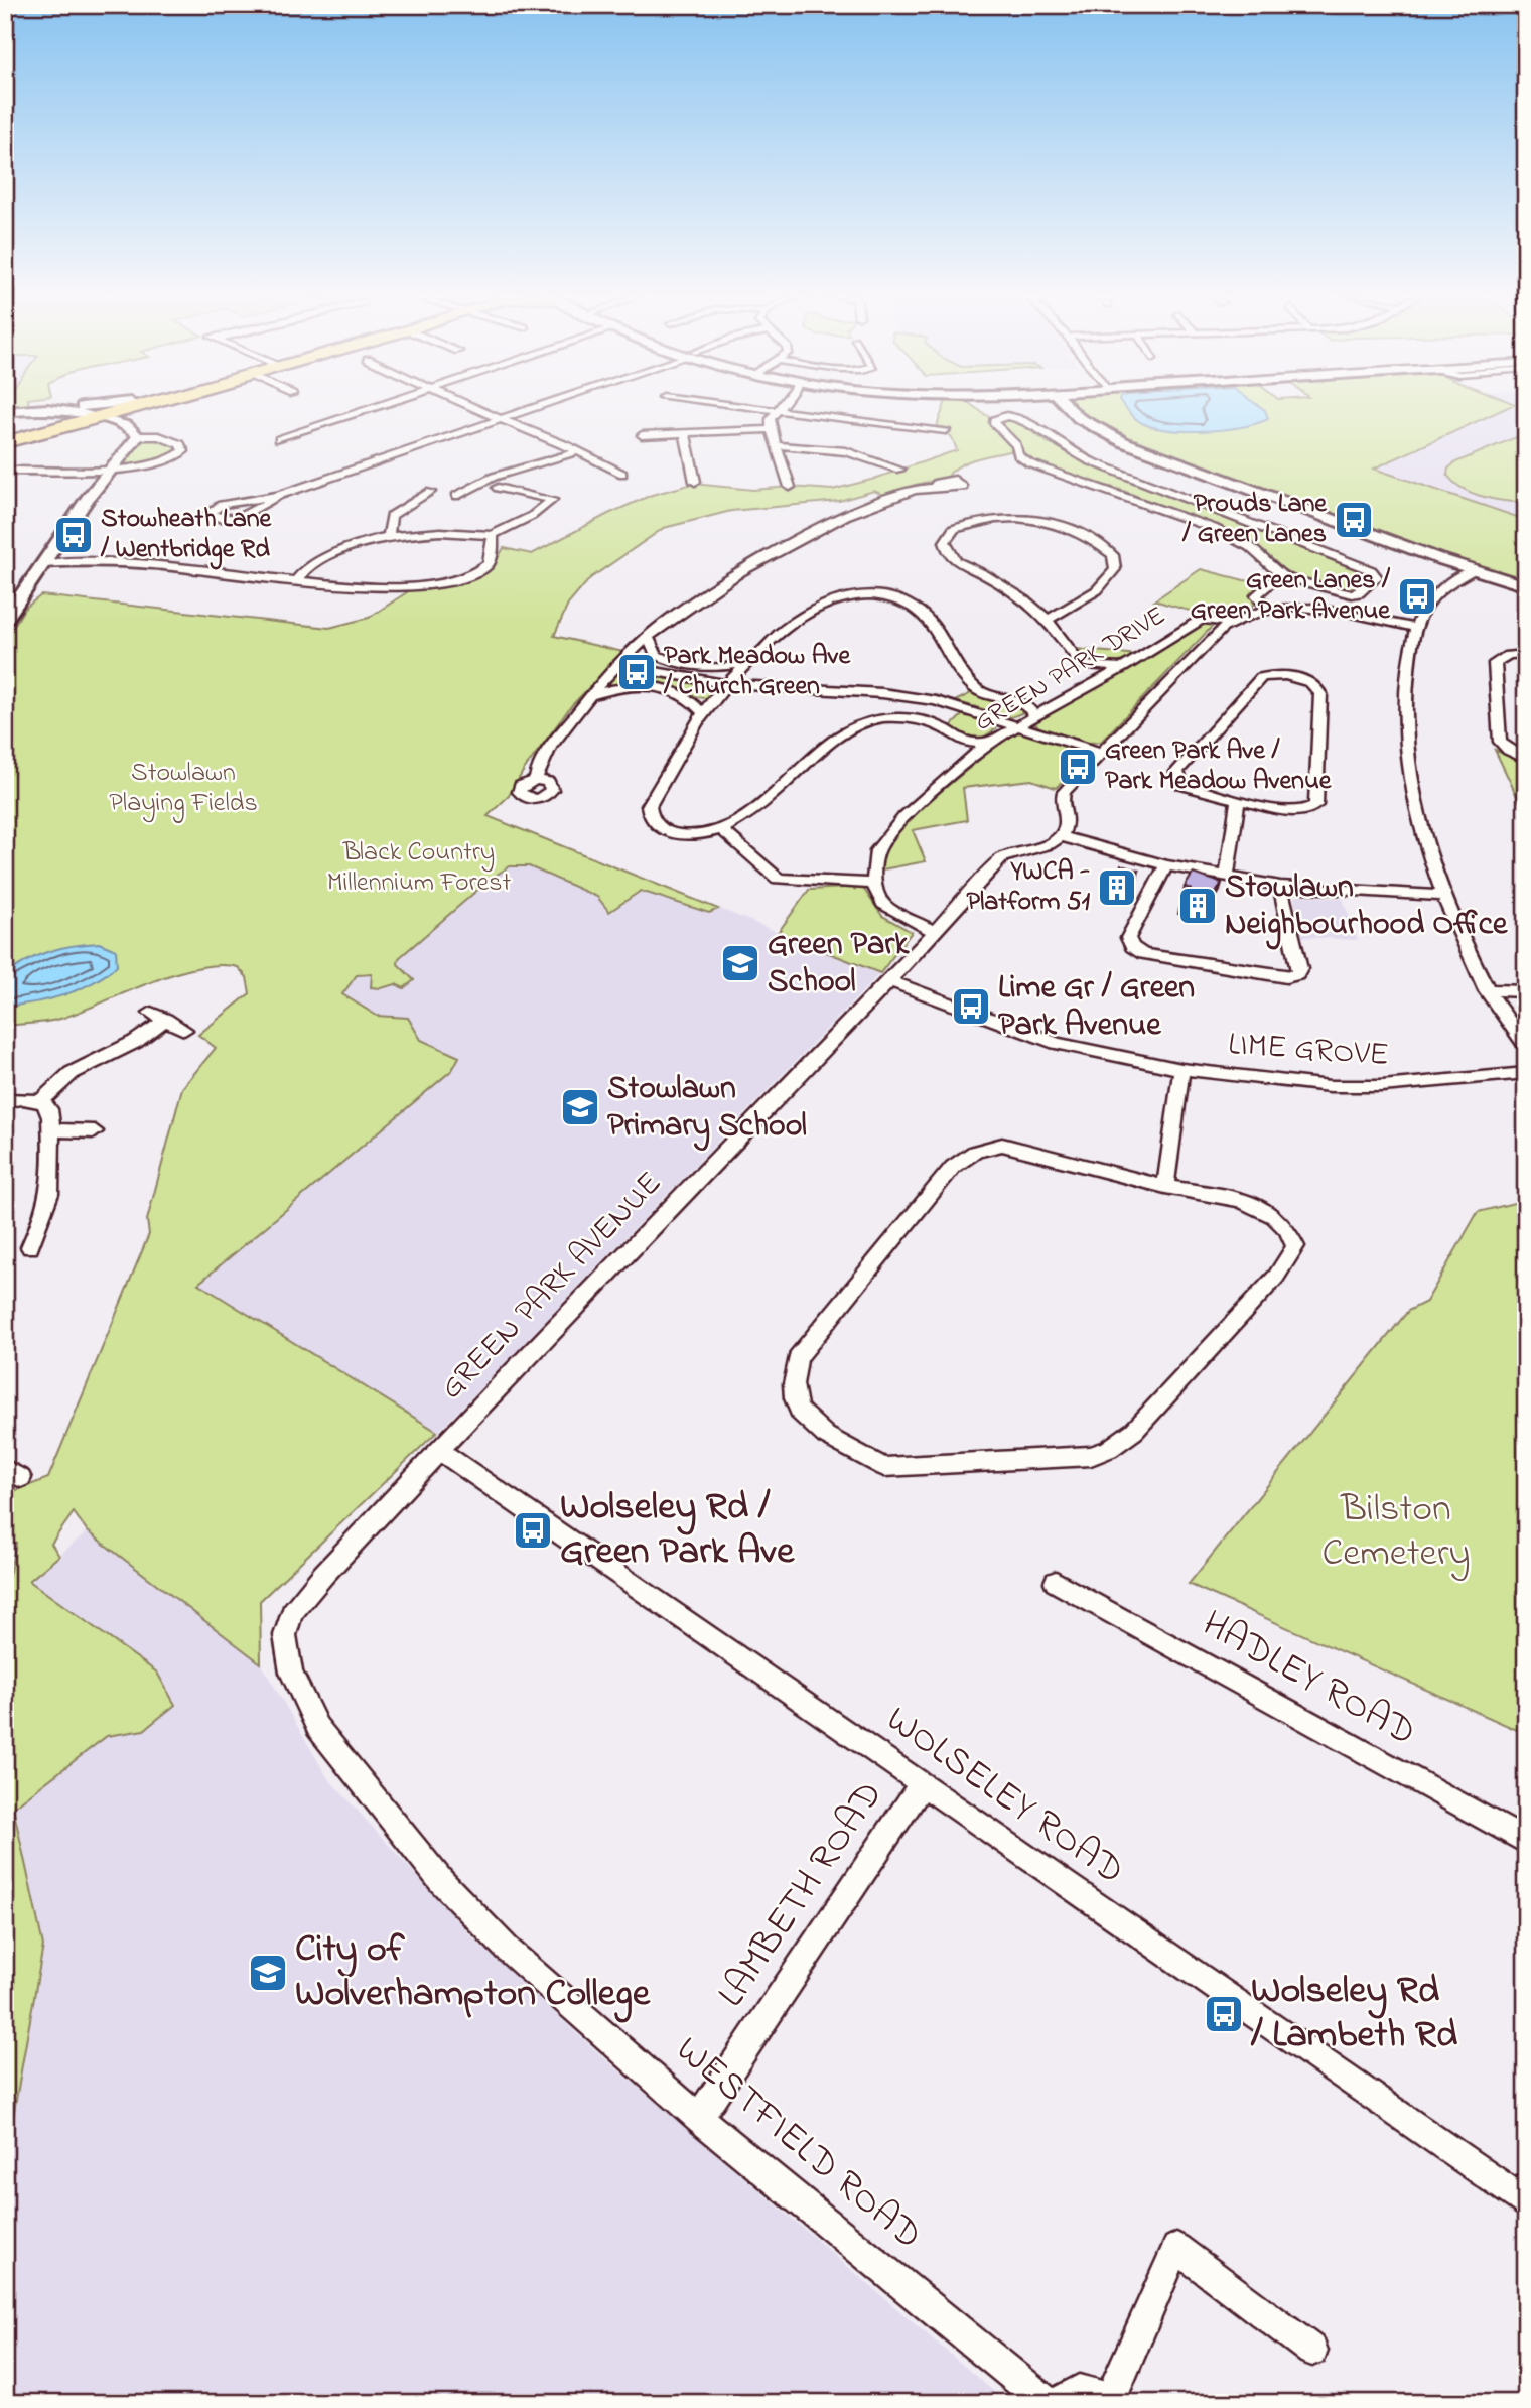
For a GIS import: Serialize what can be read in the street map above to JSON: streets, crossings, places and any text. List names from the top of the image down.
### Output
{
  "streets": {
    "street": [
      "GREEN PARK DRIVE",
      "LIME GROVE",
      "GREEN PARK AVENUE",
      "HADLEY ROAD",
      "WOLSELEY ROAD",
      "LAMBETH ROAD",
      "WESTFIELD ROAD"
    ]
  },
  "crossings": [
    ["LIME GROVE", "GREEN PARK AVENUE"],
    ["GREEN PARK AVENUE", "WOLSELEY ROAD"],
    ["GREEN PARK AVENUE", "WESTFIELD ROAD"],
    ["WOLSELEY ROAD", "LAMBETH ROAD"],
    ["LAMBETH ROAD", "WESTFIELD ROAD"]
  ],
  "parks": ["Stowlawn Playing Fields", "Black Country Millennium Forest", "Bilston Cemetery"],
  "places": {
    "bus stop": [
      "Prouds Lane / Green Lanes",
      "Stowheath Lane / Wentbridge Rd",
      "Green Lanes / Green Park Avenue",
      "Park Meadow Ave / Church Green",
      "Green Park Ave / Park Meadow Avenue",
      "Lime Gr / Green Park Avenue",
      "Wolseley Rd / Green Park Ave",
      "Wolseley Rd / Lambeth Rd"
    ],
    "building": ["YWCA - Platform 51", "Stowlawn Neighbourhood Office"],
    "school or university": ["Green Park School", "Stowlawn Primary School", "City of Wolverhampton College"]
  }
}
